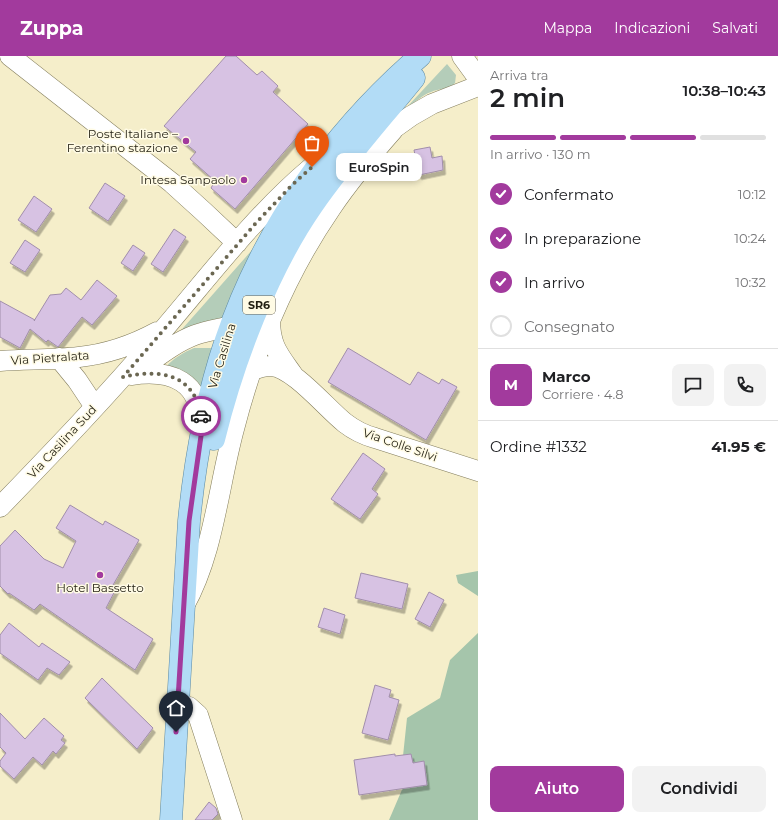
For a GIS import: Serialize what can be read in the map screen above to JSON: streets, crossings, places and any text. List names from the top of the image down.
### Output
{
  "streets": {
    "main road": ["SR6", "Via Casilina"],
    "street": ["Via Pietralata", "Via Casilina Sud", "Via Colle Silvi"]
  },
  "crossings": [
    ["Via Casilina", "Via Casilina Sud"],
    ["Via Pietralata", "Via Casilina Sud"]
  ],
  "places": [
    "Poste Italiane – Ferentino stazione",
    "EuroSpin",
    "Intesa Sanpaolo",
    "Hotel Bassetto"
  ],
  "page": {
    "header": "Zuppa",
    "nav": ["Mappa", "Indicazioni", "Salvati"],
    "heading": ["2 min", "Arriva tra", "10:38–10:43"],
    "panel": [
      "Marco",
      "Corriere · 4.8",
      "Ordine #1332",
      "41.95 €"
    ],
    "bar": "In arrivo · 130 m",
    "bubble": "EuroSpin",
    "list": [
      ["Confermato", "10:12"],
      ["In preparazione", "10:24"],
      ["In arrivo", "10:32"],
      "Consegnato"
    ],
    "round": "M",
    "buttons": ["Aiuto", "Condividi"]
  }
}
